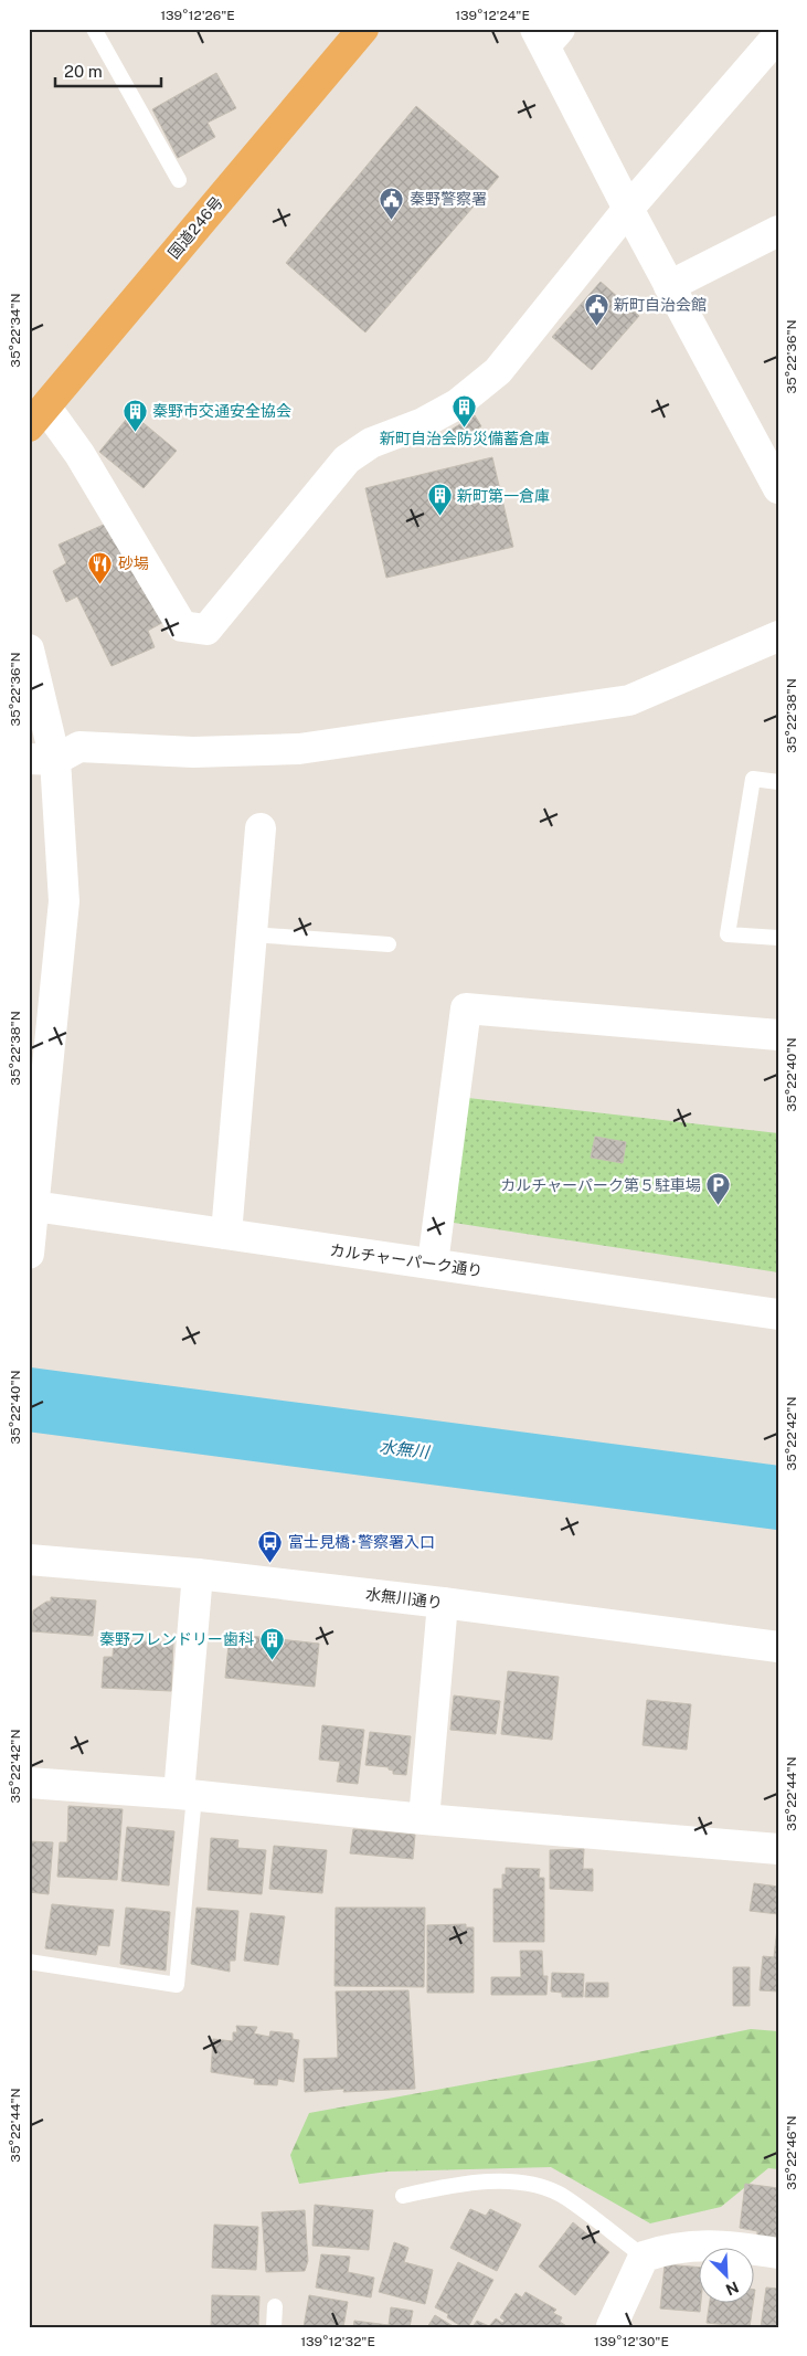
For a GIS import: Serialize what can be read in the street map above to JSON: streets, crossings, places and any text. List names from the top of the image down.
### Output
{
  "streets": {
    "highway": ["国道246号"],
    "street": ["カルチャーパーク通り", "水無川通り"]
  },
  "water": ["水無川"],
  "places": {
    "public building": ["秦野警察署", "新町自治会館"],
    "building": [
      "新町自治会防災備蓄倉庫",
      "秦野市交通安全協会",
      "新町第一倉庫",
      "秦野フレンドリー歯科"
    ],
    "restaurant": ["砂場"],
    "parking": ["カルチャーパーク第５駐車場"],
    "bus stop": ["富士見橋･警察署入口"]
  },
  "scale_bar": "20 m",
  "north": "bottom right",
  "coordinates": [
    "139°12'26\"E",
    "139°12'24\"E",
    "35°22'34\"N",
    "35°22'36\"N",
    "35°22'38\"N",
    "35°22'40\"N",
    "35°22'42\"N",
    "35°22'44\"N",
    "35°22'46\"N",
    "139°12'32\"E",
    "139°12'30\"E"
  ]
}
